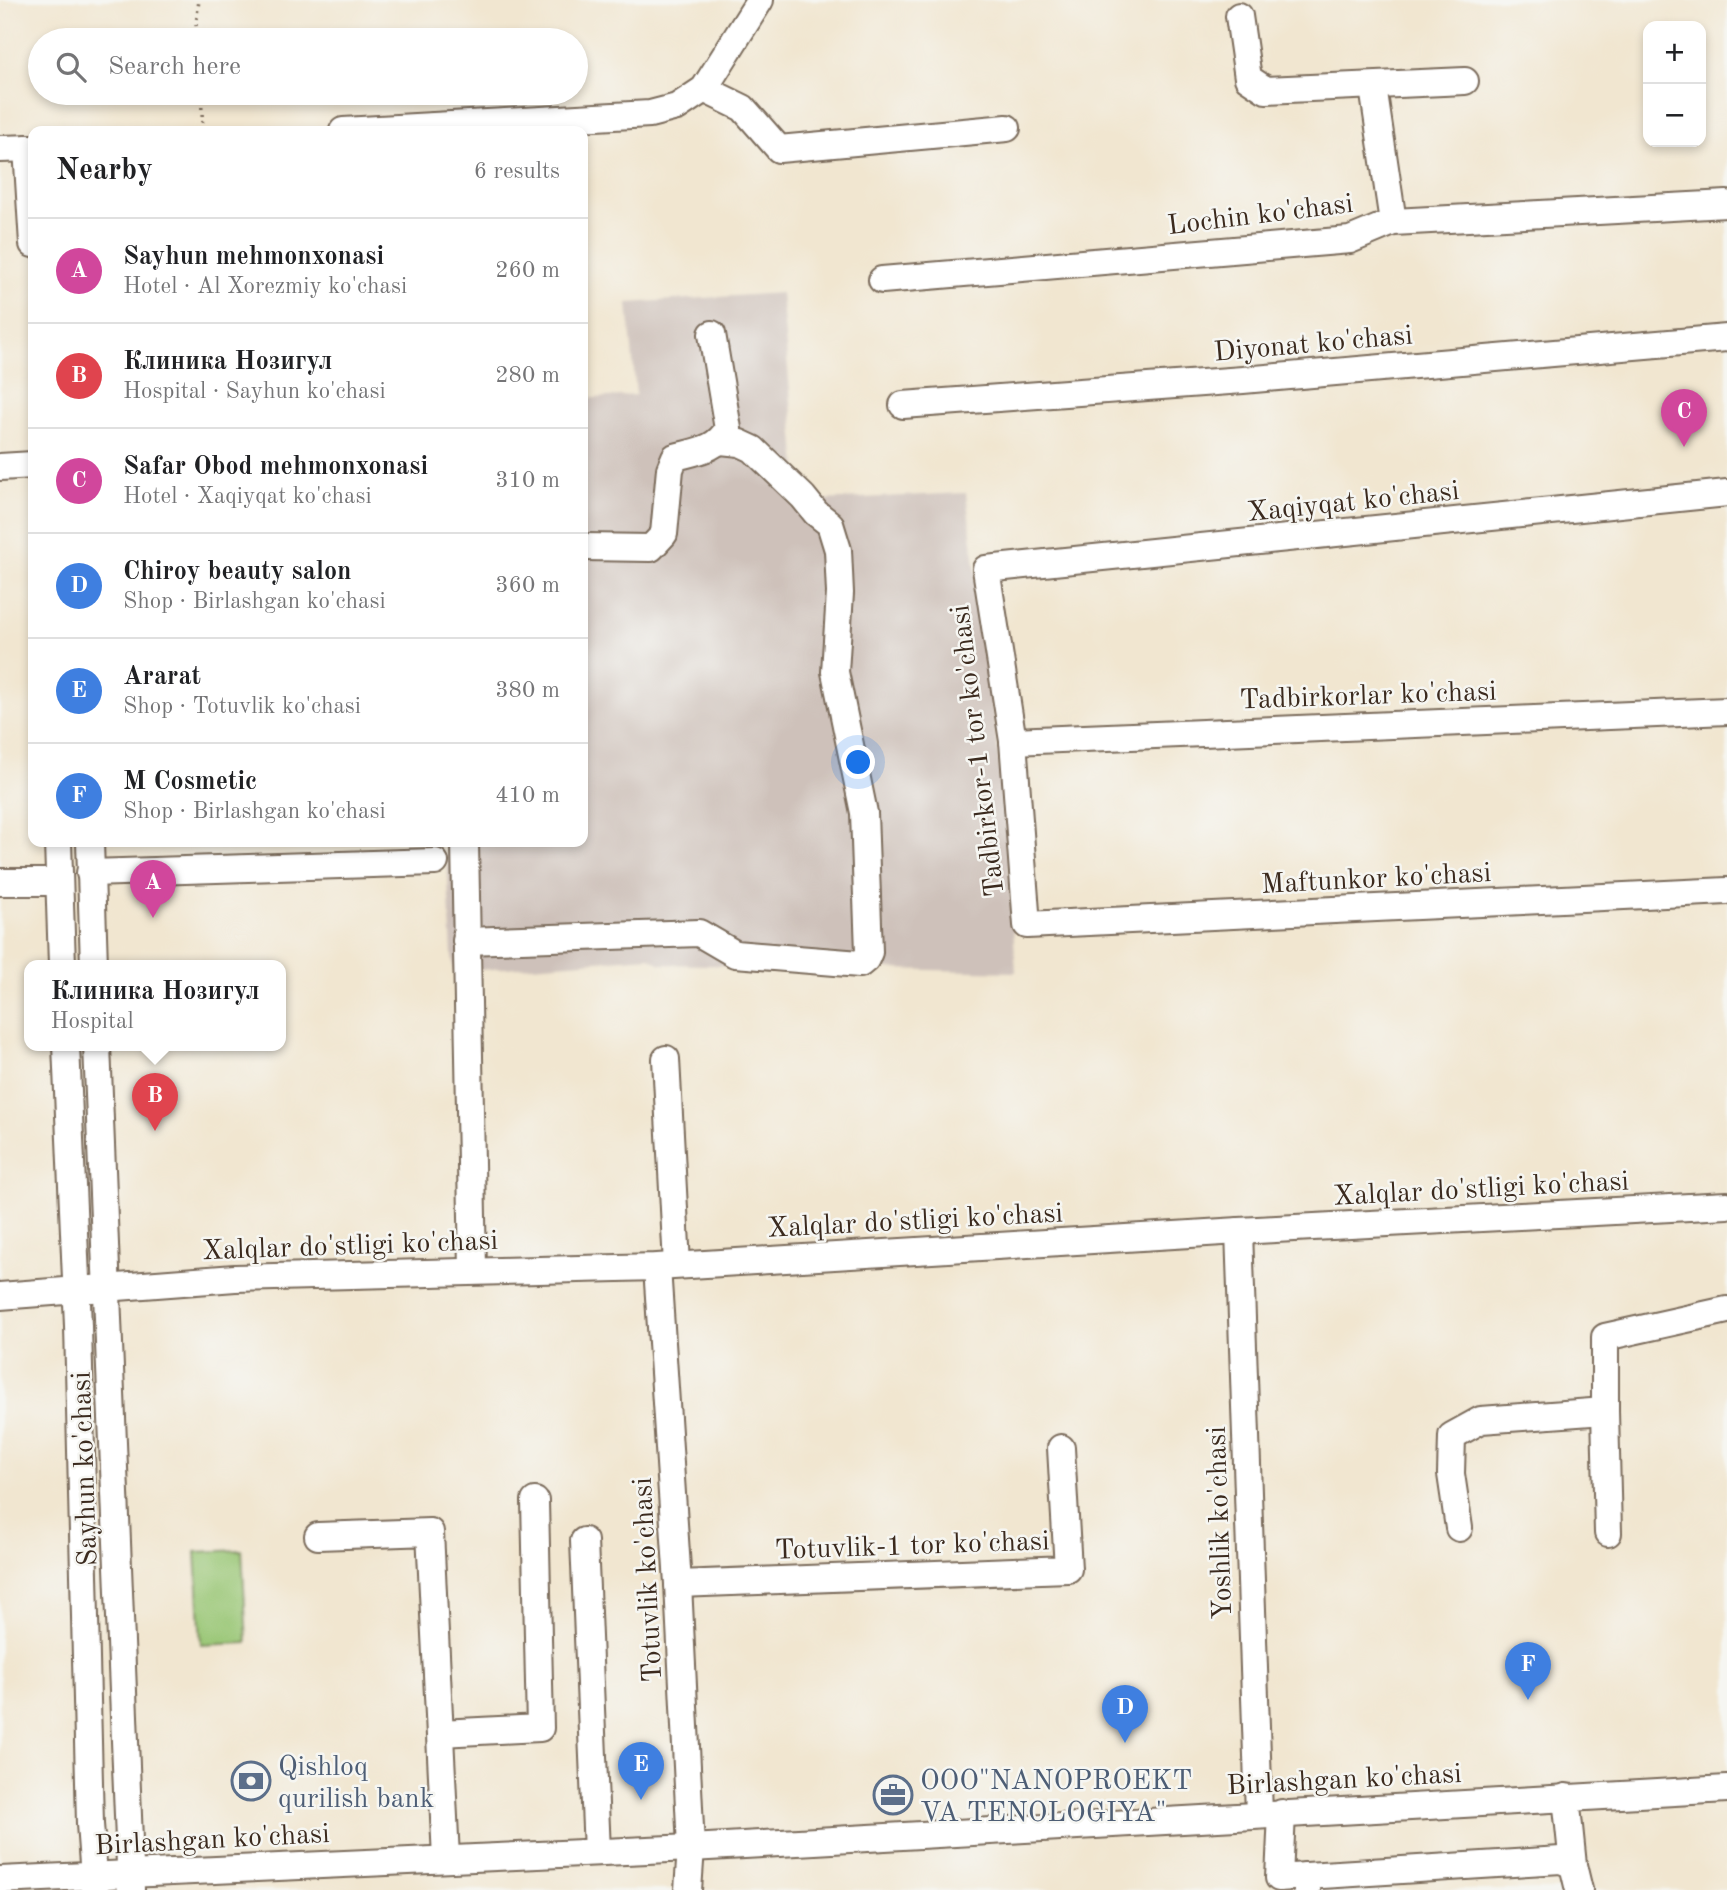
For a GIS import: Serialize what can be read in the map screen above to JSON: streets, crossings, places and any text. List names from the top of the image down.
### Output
{
  "streets": {
    "street": [
      "Lochin ko'chasi",
      "Diyonat ko'chasi",
      "Xaqiyqat ko'chasi",
      "Tadbirkorlar ko'chasi",
      "Tadbirkor-1 tor ko'chasi",
      "Maftunkor ko'chasi",
      "Xalqlar do'stligi ko'chasi",
      "Sayhun ko'chasi",
      "Yoshlik ko'chasi",
      "Totuvlik-1 tor ko'chasi",
      "Totuvlik ko'chasi",
      "Birlashgan ko'chasi"
    ]
  },
  "crossings": [
    ["Xaqiyqat ko'chasi", "Tadbirkor-1 tor ko'chasi"],
    ["Tadbirkorlar ko'chasi", "Tadbirkor-1 tor ko'chasi"],
    ["Tadbirkor-1 tor ko'chasi", "Maftunkor ko'chasi"],
    ["Xalqlar do'stligi ko'chasi", "Sayhun ko'chasi"],
    ["Xalqlar do'stligi ko'chasi", "Yoshlik ko'chasi"],
    ["Xalqlar do'stligi ko'chasi", "Totuvlik ko'chasi"],
    ["Sayhun ko'chasi", "Birlashgan ko'chasi"],
    ["Yoshlik ko'chasi", "Birlashgan ko'chasi"],
    ["Totuvlik-1 tor ko'chasi", "Totuvlik ko'chasi"],
    ["Totuvlik ko'chasi", "Birlashgan ko'chasi"]
  ],
  "places": {
    "bank": ["Qishloq qurilish bank"],
    "office": ["ООО\"NANOPROEKT VA TENOLOGIYA\""]
  },
  "page": {
    "map_buttons": ["+", "−"],
    "search": "Search here",
    "heading": ["Nearby", "6 results"],
    "list": [
      {
        "mark": "A",
        "name": "Sayhun mehmonxonasi",
        "note": "Hotel · Al Xorezmiy ko'chasi",
        "value": "260 m"
      },
      {
        "mark": "B",
        "name": "Клиника Нозигул",
        "note": "Hospital · Sayhun ko'chasi",
        "value": "280 m"
      },
      {
        "mark": "C",
        "name": "Safar Obod mehmonxonasi",
        "note": "Hotel · Xaqiyqat ko'chasi",
        "value": "310 m"
      },
      {
        "mark": "D",
        "name": "Chiroy beauty salon",
        "note": "Shop · Birlashgan ko'chasi",
        "value": "360 m"
      },
      {
        "mark": "E",
        "name": "Ararat",
        "note": "Shop · Totuvlik ko'chasi",
        "value": "380 m"
      },
      {
        "mark": "F",
        "name": "M Cosmetic",
        "note": "Shop · Birlashgan ko'chasi",
        "value": "410 m"
      }
    ],
    "pins": [
      "C",
      "A",
      "B",
      "F",
      "D",
      "E"
    ],
    "popup": ["Клиника Нозигул", "Hospital"]
  }
}
